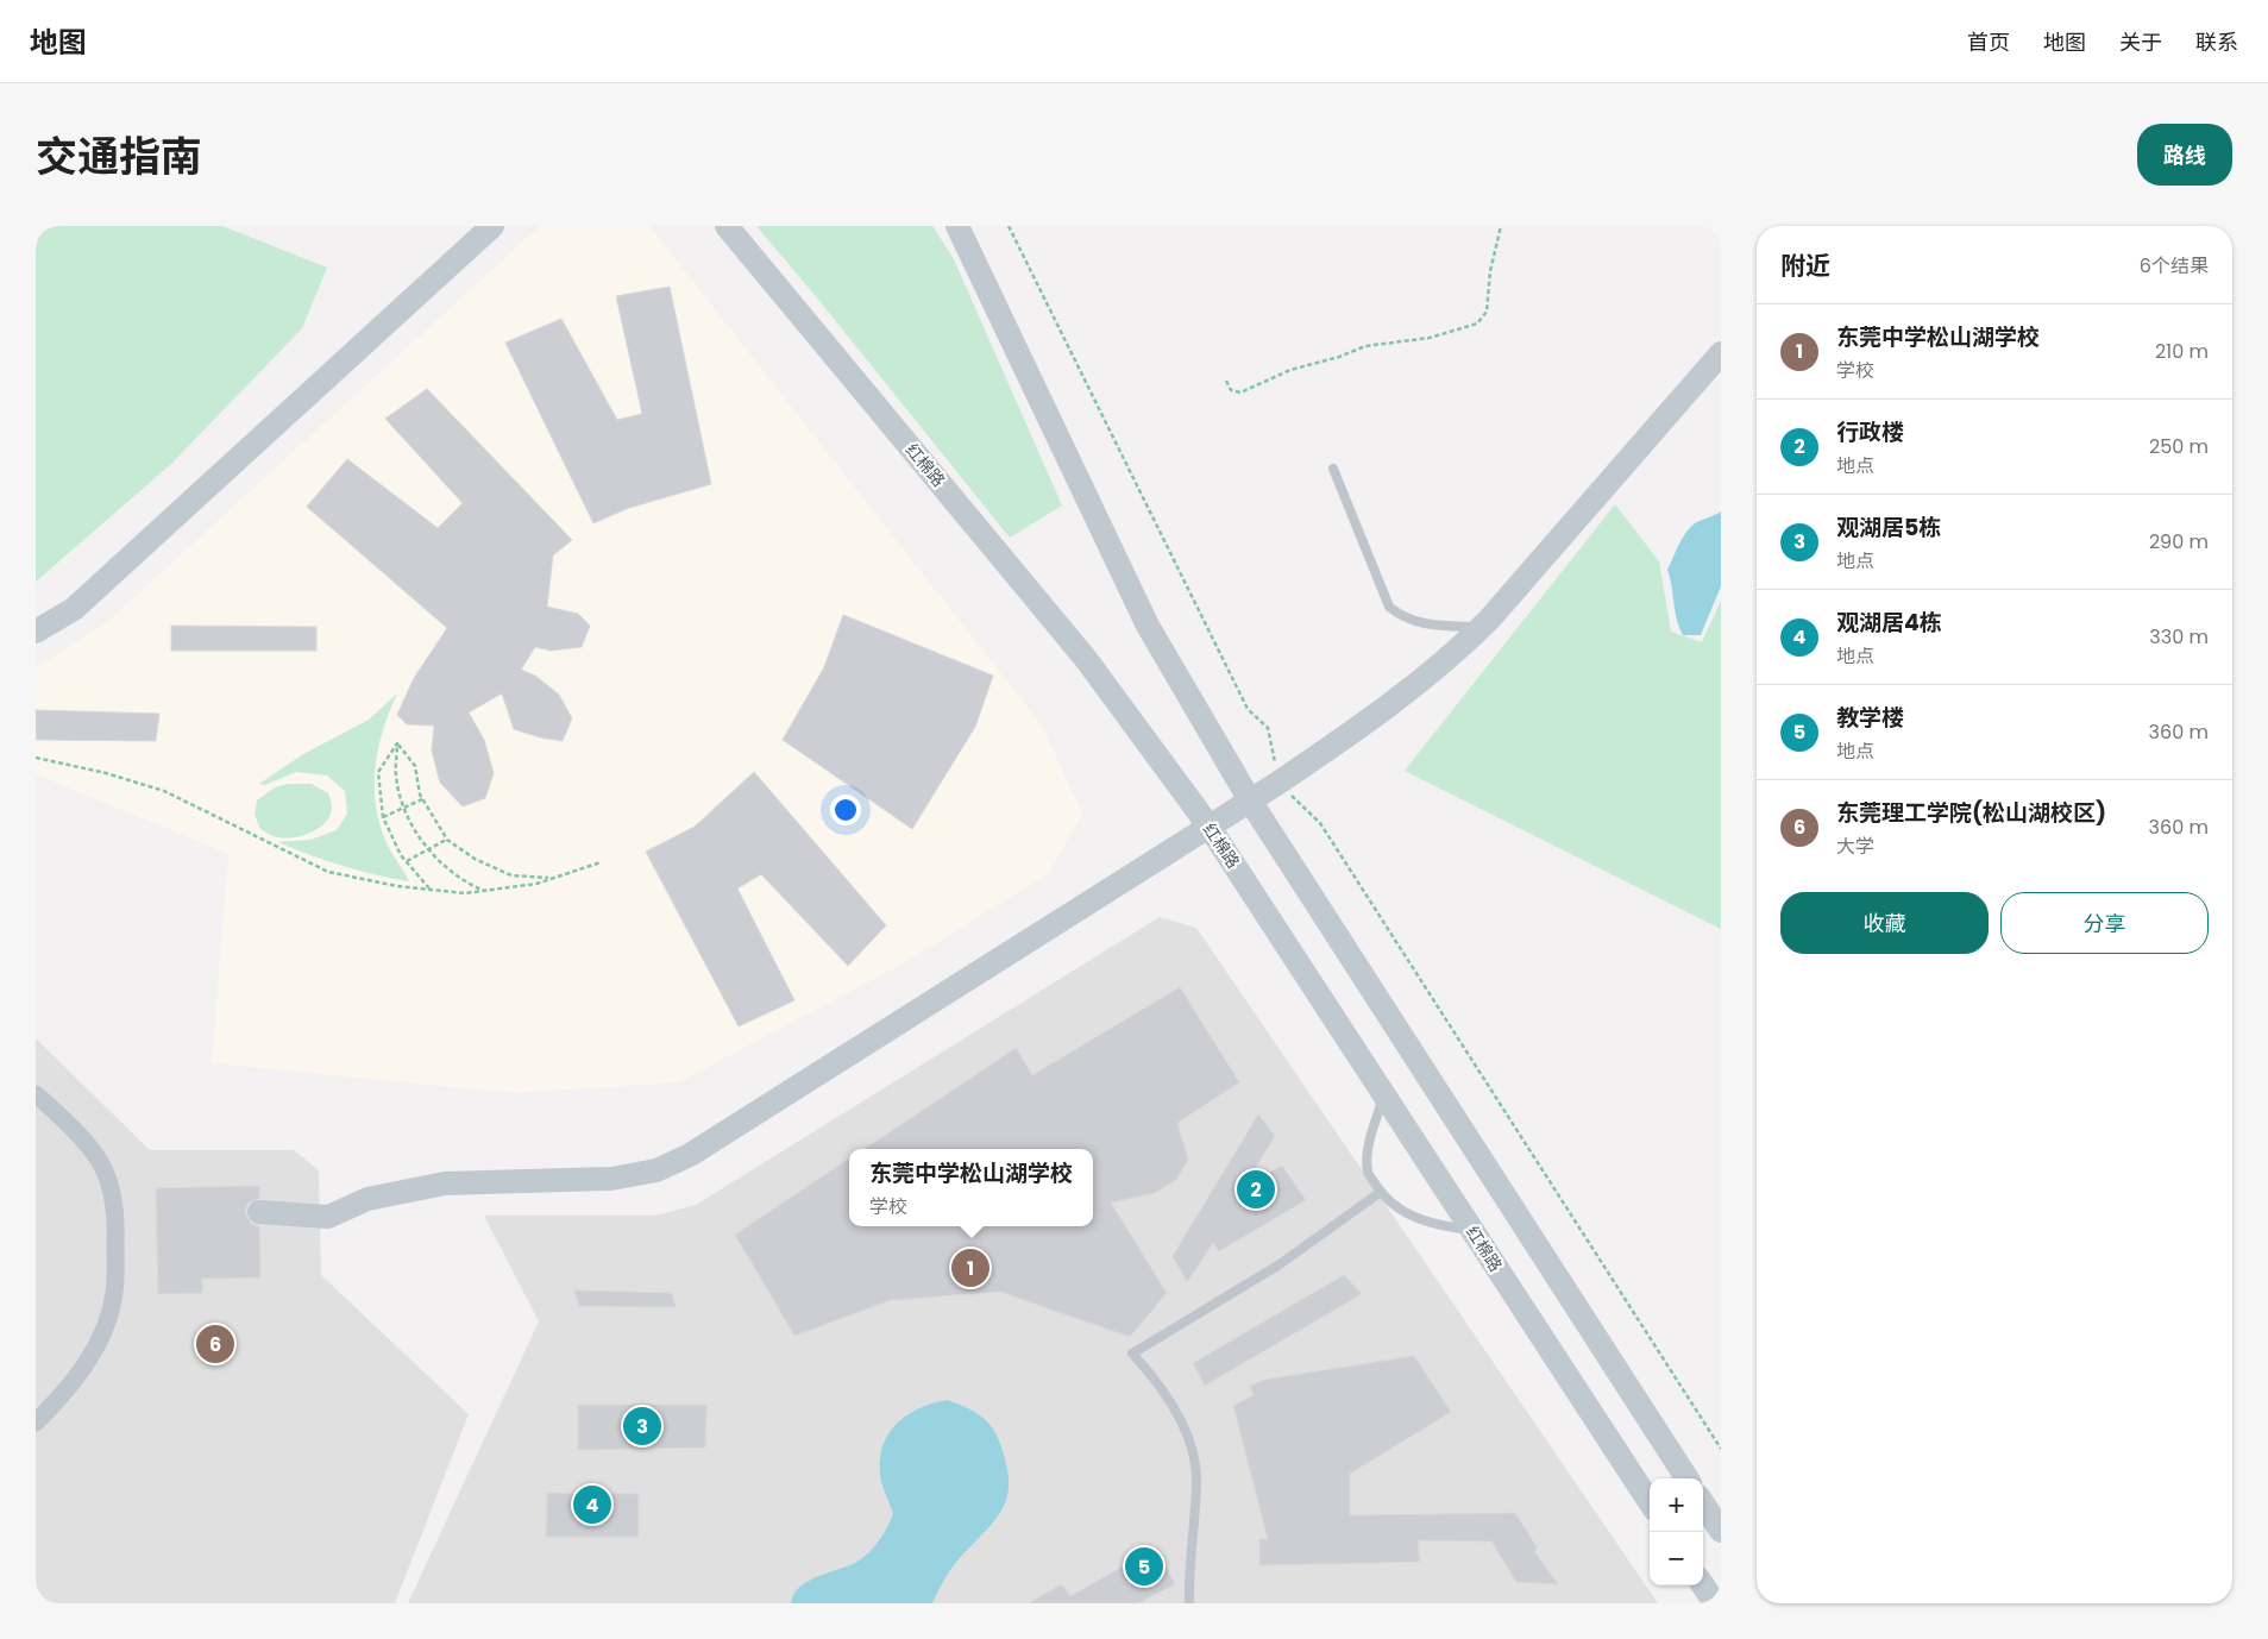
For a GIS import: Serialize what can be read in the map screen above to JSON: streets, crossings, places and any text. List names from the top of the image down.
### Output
{
  "streets": {
    "main road": ["红棉路"]
  },
  "page": {
    "header": "地图",
    "nav": [
      "首页",
      "地图",
      "关于",
      "联系"
    ],
    "title": "交通指南",
    "buttons": [
      "路线",
      ["收藏", "分享"]
    ],
    "heading": ["附近", "6个结果"],
    "list": [
      {
        "mark": "1",
        "name": "东莞中学松山湖学校",
        "note": "学校",
        "value": "210 m"
      },
      {
        "mark": "2",
        "name": "行政楼",
        "note": "地点",
        "value": "250 m"
      },
      {
        "mark": "3",
        "name": "观湖居5栋",
        "note": "地点",
        "value": "290 m"
      },
      {
        "mark": "4",
        "name": "观湖居4栋",
        "note": "地点",
        "value": "330 m"
      },
      {
        "mark": "5",
        "name": "教学楼",
        "note": "地点",
        "value": "360 m"
      },
      {
        "mark": "6",
        "name": "东莞理工学院(松山湖校区)",
        "note": "大学",
        "value": "360 m"
      }
    ],
    "popup": ["东莞中学松山湖学校", "学校"],
    "pins": [
      "2",
      "1",
      "6",
      "3",
      "4",
      "5"
    ],
    "map_buttons": ["+", "−"]
  }
}
